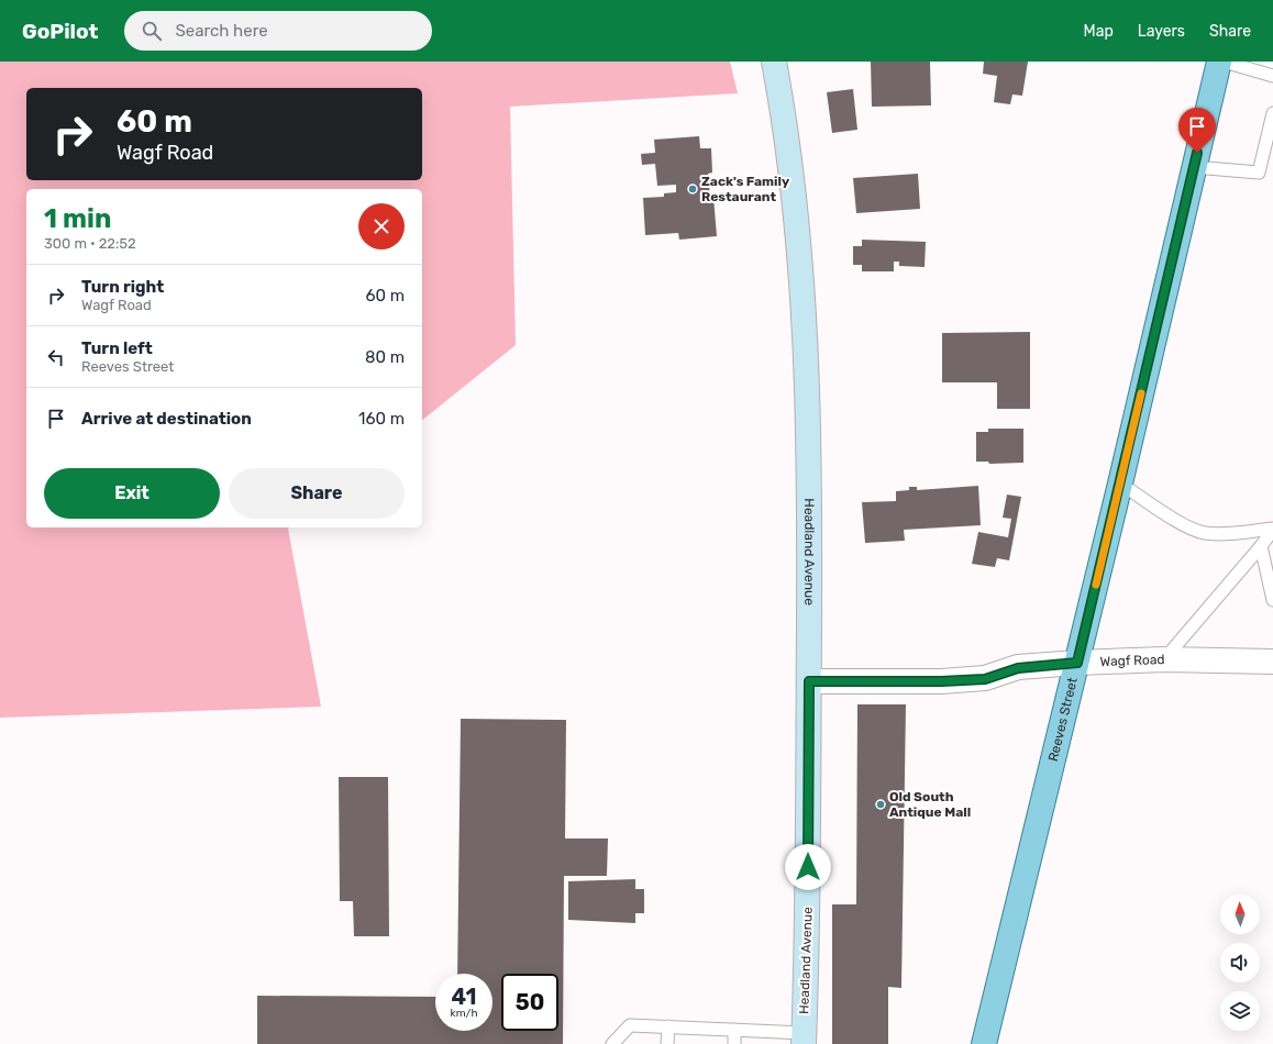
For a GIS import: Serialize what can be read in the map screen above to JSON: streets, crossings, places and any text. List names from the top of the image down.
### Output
{
  "streets": {
    "main road": ["Headland Avenue", "Reeves Street"],
    "street": ["Wagf Road"]
  },
  "crossings": [
    ["Headland Avenue", "Wagf Road"],
    ["Wagf Road", "Reeves Street"]
  ],
  "places": ["Zack's Family Restaurant", "Old South Antique Mall"],
  "north": "top",
  "page": {
    "header": "GoPilot",
    "search": "Search here",
    "nav": ["Map", "Layers", "Share"],
    "turn": ["60 m", "Wagf Road"],
    "heading": ["1 min", "300 m · 22:52"],
    "list": [
      {
        "name": "Turn right",
        "note": "Wagf Road",
        "value": "60 m"
      },
      {
        "name": "Turn left",
        "note": "Reeves Street",
        "value": "80 m"
      },
      {
        "name": "Arrive at destination",
        "value": "160 m"
      }
    ],
    "buttons": ["Exit", "Share"],
    "speed": "41 km/h",
    "limit": "50"
  }
}
